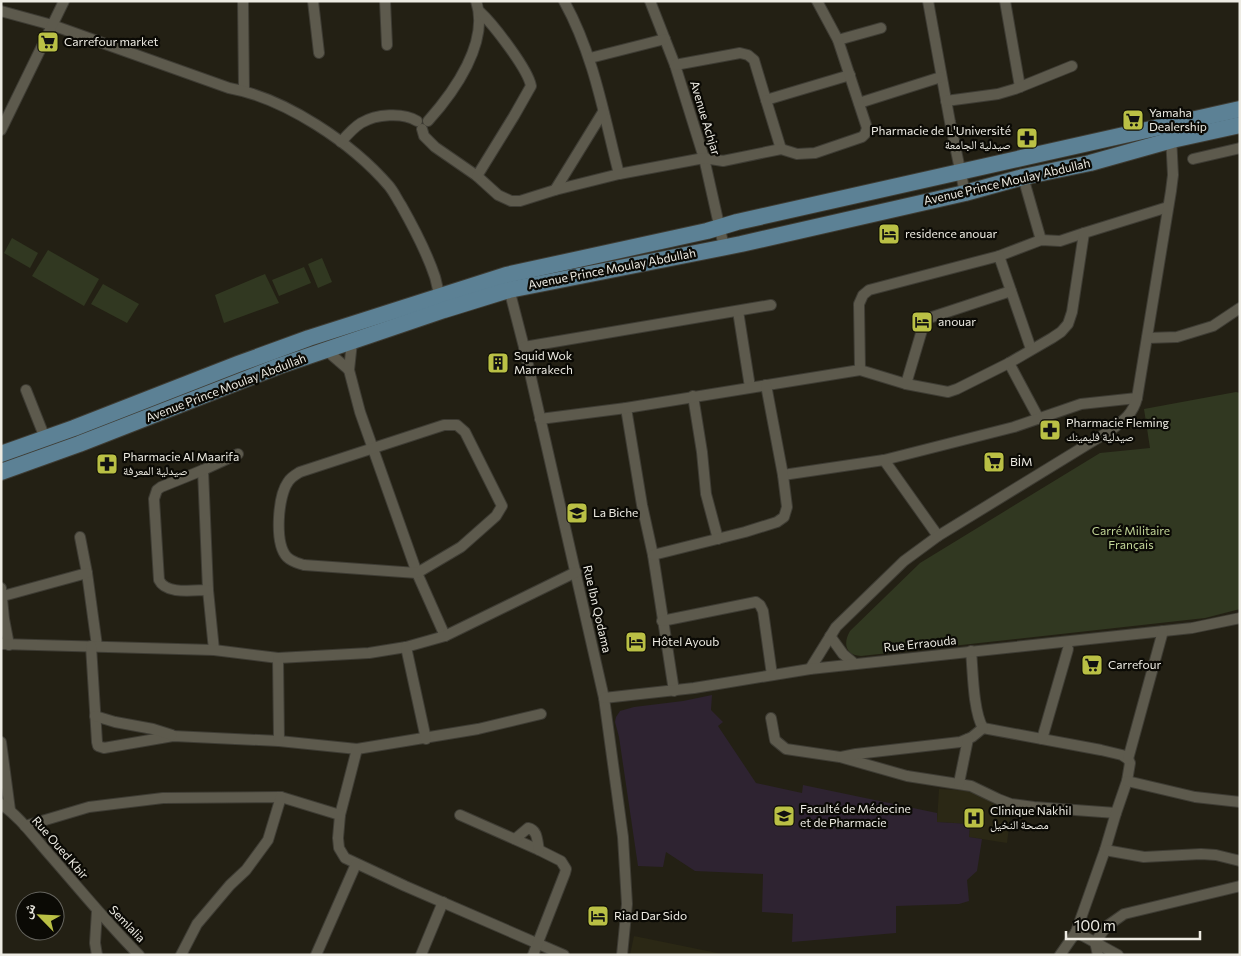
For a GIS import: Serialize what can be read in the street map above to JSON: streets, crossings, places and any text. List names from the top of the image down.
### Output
{
  "streets": {
    "main road": ["Avenue Prince Moulay Abdullah"],
    "street": [
      "Avenue Achjar",
      "Rue Ibn Qodama",
      "Rue Erraouda",
      "Rue Oued Kbir",
      "Semlalia"
    ]
  },
  "crossings": [
    ["Avenue Achjar", "Avenue Prince Moulay Abdullah"],
    ["Avenue Prince Moulay Abdullah", "Rue Ibn Qodama"],
    ["Rue Ibn Qodama", "Rue Erraouda"],
    ["Rue Oued Kbir", "Semlalia"]
  ],
  "parks": ["Carré Militaire Français"],
  "places": {
    "supermarket": [
      "Carrefour market",
      "Yamaha Dealership",
      "BİM",
      "Carrefour"
    ],
    "pharmacy": ["Pharmacie de L'Université صيدلية الجامعة", "Pharmacie Fleming صيدلية فليمينك", "Pharmacie Al Maarifa صيدلية المعرفة"],
    "hotel": [
      "residence anouar",
      "anouar",
      "Hôtel Ayoub",
      "Riad Dar Sido"
    ],
    "building": ["Squid Wok Marrakech"],
    "school or university": ["La Biche", "Faculté de Médecine et de Pharmacie"],
    "hospital": ["Clinique Nakhil مصحة النخيل"]
  },
  "scale_bar": "100 m",
  "north": "top left"
}
